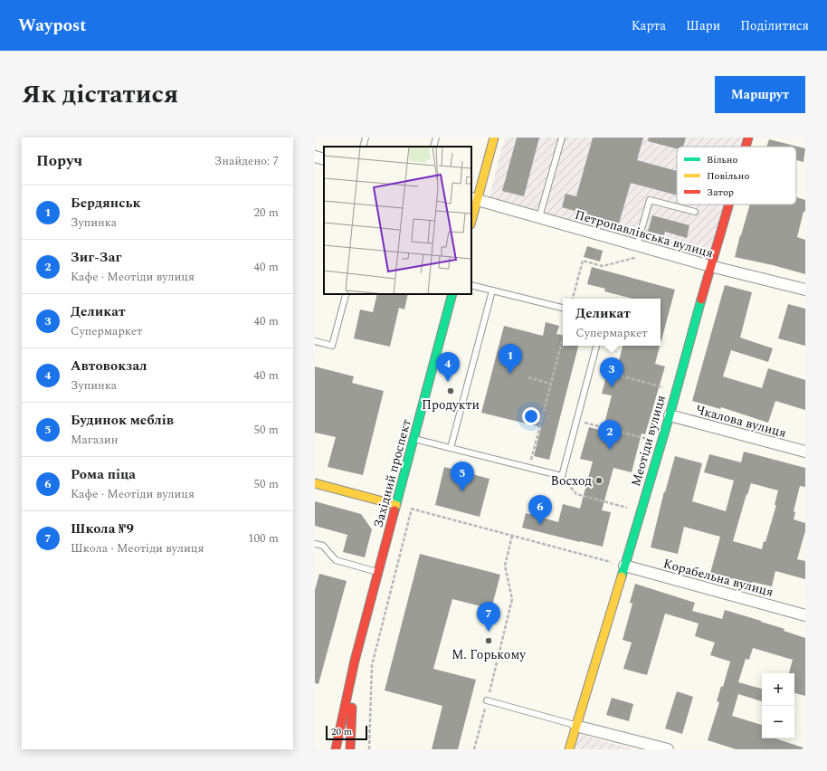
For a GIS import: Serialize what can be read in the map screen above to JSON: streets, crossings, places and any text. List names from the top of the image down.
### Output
{
  "streets": {
    "main road": ["Меотіди вулиця", "Західний проспект"],
    "street": ["Петропавлівська вулиця", "Чкалова вулиця", "Корабельна вулиця"]
  },
  "crossings": [
    ["Петропавлівська вулиця", "Меотіди вулиця"],
    ["Чкалова вулиця", "Меотіди вулиця"],
    ["Меотіди вулиця", "Корабельна вулиця"]
  ],
  "places": ["Продукти", "Восход", "М. Горькому"],
  "legend": ["Вільно", "Повільно", "Затор"],
  "scale_bar": "20 m",
  "page": {
    "header": "Waypost",
    "nav": ["Карта", "Шари", "Поділитися"],
    "title": "Як дістатися",
    "buttons": "Маршрут",
    "heading": ["Поруч", "Знайдено: 7"],
    "list": [
      {
        "mark": "1",
        "name": "Бердянськ",
        "note": "Зупинка",
        "value": "20 m"
      },
      {
        "mark": "2",
        "name": "Зиг-Заг",
        "note": "Кафе · Меотіди вулиця",
        "value": "40 m"
      },
      {
        "mark": "3",
        "name": "Деликат",
        "note": "Супермаркет",
        "value": "40 m"
      },
      {
        "mark": "4",
        "name": "Автовокзал",
        "note": "Зупинка",
        "value": "40 m"
      },
      {
        "mark": "5",
        "name": "Будинок меблів",
        "note": "Магазин",
        "value": "50 m"
      },
      {
        "mark": "6",
        "name": "Рома піца",
        "note": "Кафе · Меотіди вулиця",
        "value": "50 m"
      },
      {
        "mark": "7",
        "name": "Школа №9",
        "note": "Школа · Меотіди вулиця",
        "value": "100 m"
      }
    ],
    "popup": ["Деликат", "Супермаркет"],
    "pins": [
      "1",
      "4",
      "3",
      "2",
      "5",
      "6",
      "7"
    ],
    "map_buttons": ["+", "−"],
    "scale": "20 m"
  }
}
